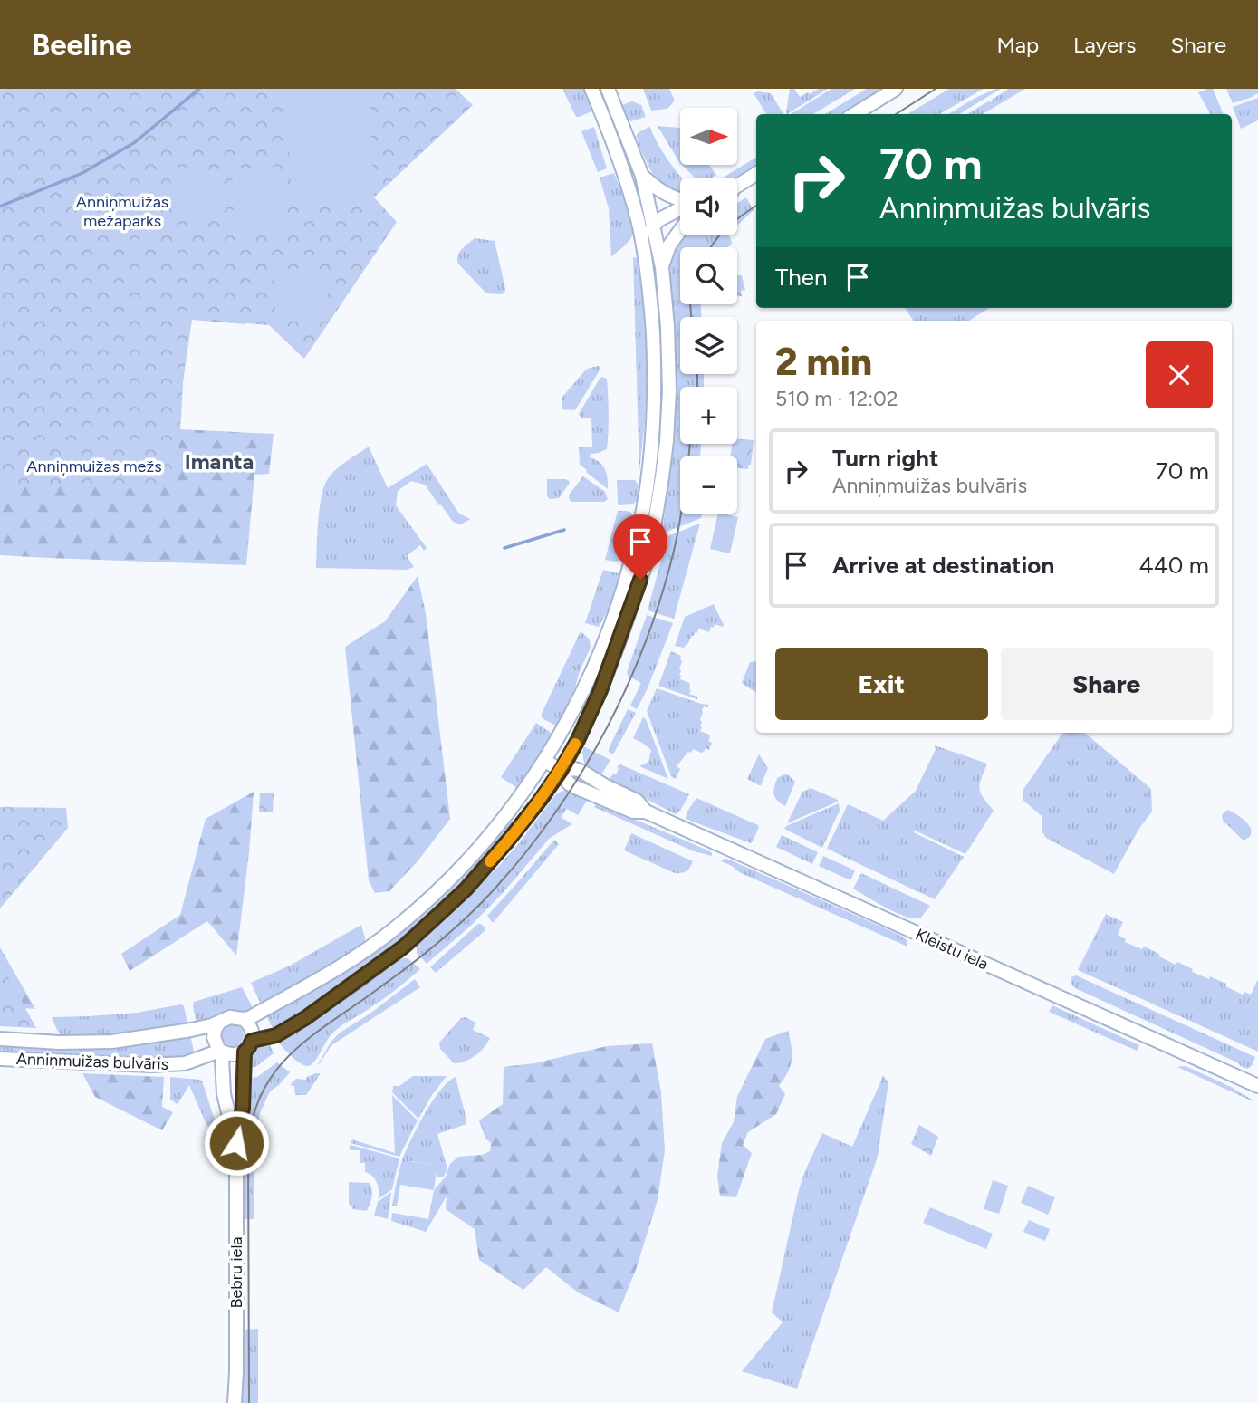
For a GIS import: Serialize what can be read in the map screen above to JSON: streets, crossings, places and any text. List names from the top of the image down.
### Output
{
  "streets": {
    "street": ["Kleistu iela", "Anniņmuižas bulvāris", "Bebru iela"]
  },
  "crossings": [
    ["Kleistu iela", "Anniņmuižas bulvāris"],
    ["Anniņmuižas bulvāris", "Bebru iela"]
  ],
  "districts": ["Imanta"],
  "parks": ["Anniņmuižas mežaparks", "Anniņmuižas mežs"],
  "north": "right",
  "page": {
    "header": "Beeline",
    "nav": ["Map", "Layers", "Share"],
    "map_buttons": ["+", "−"],
    "turn": ["70 m", "Anniņmuižas bulvāris"],
    "then": "Then",
    "heading": ["2 min", "510 m · 12:02"],
    "list": [
      {
        "name": "Turn right",
        "note": "Anniņmuižas bulvāris",
        "value": "70 m"
      },
      {
        "name": "Arrive at destination",
        "value": "440 m"
      }
    ],
    "buttons": ["Exit", "Share"]
  }
}
